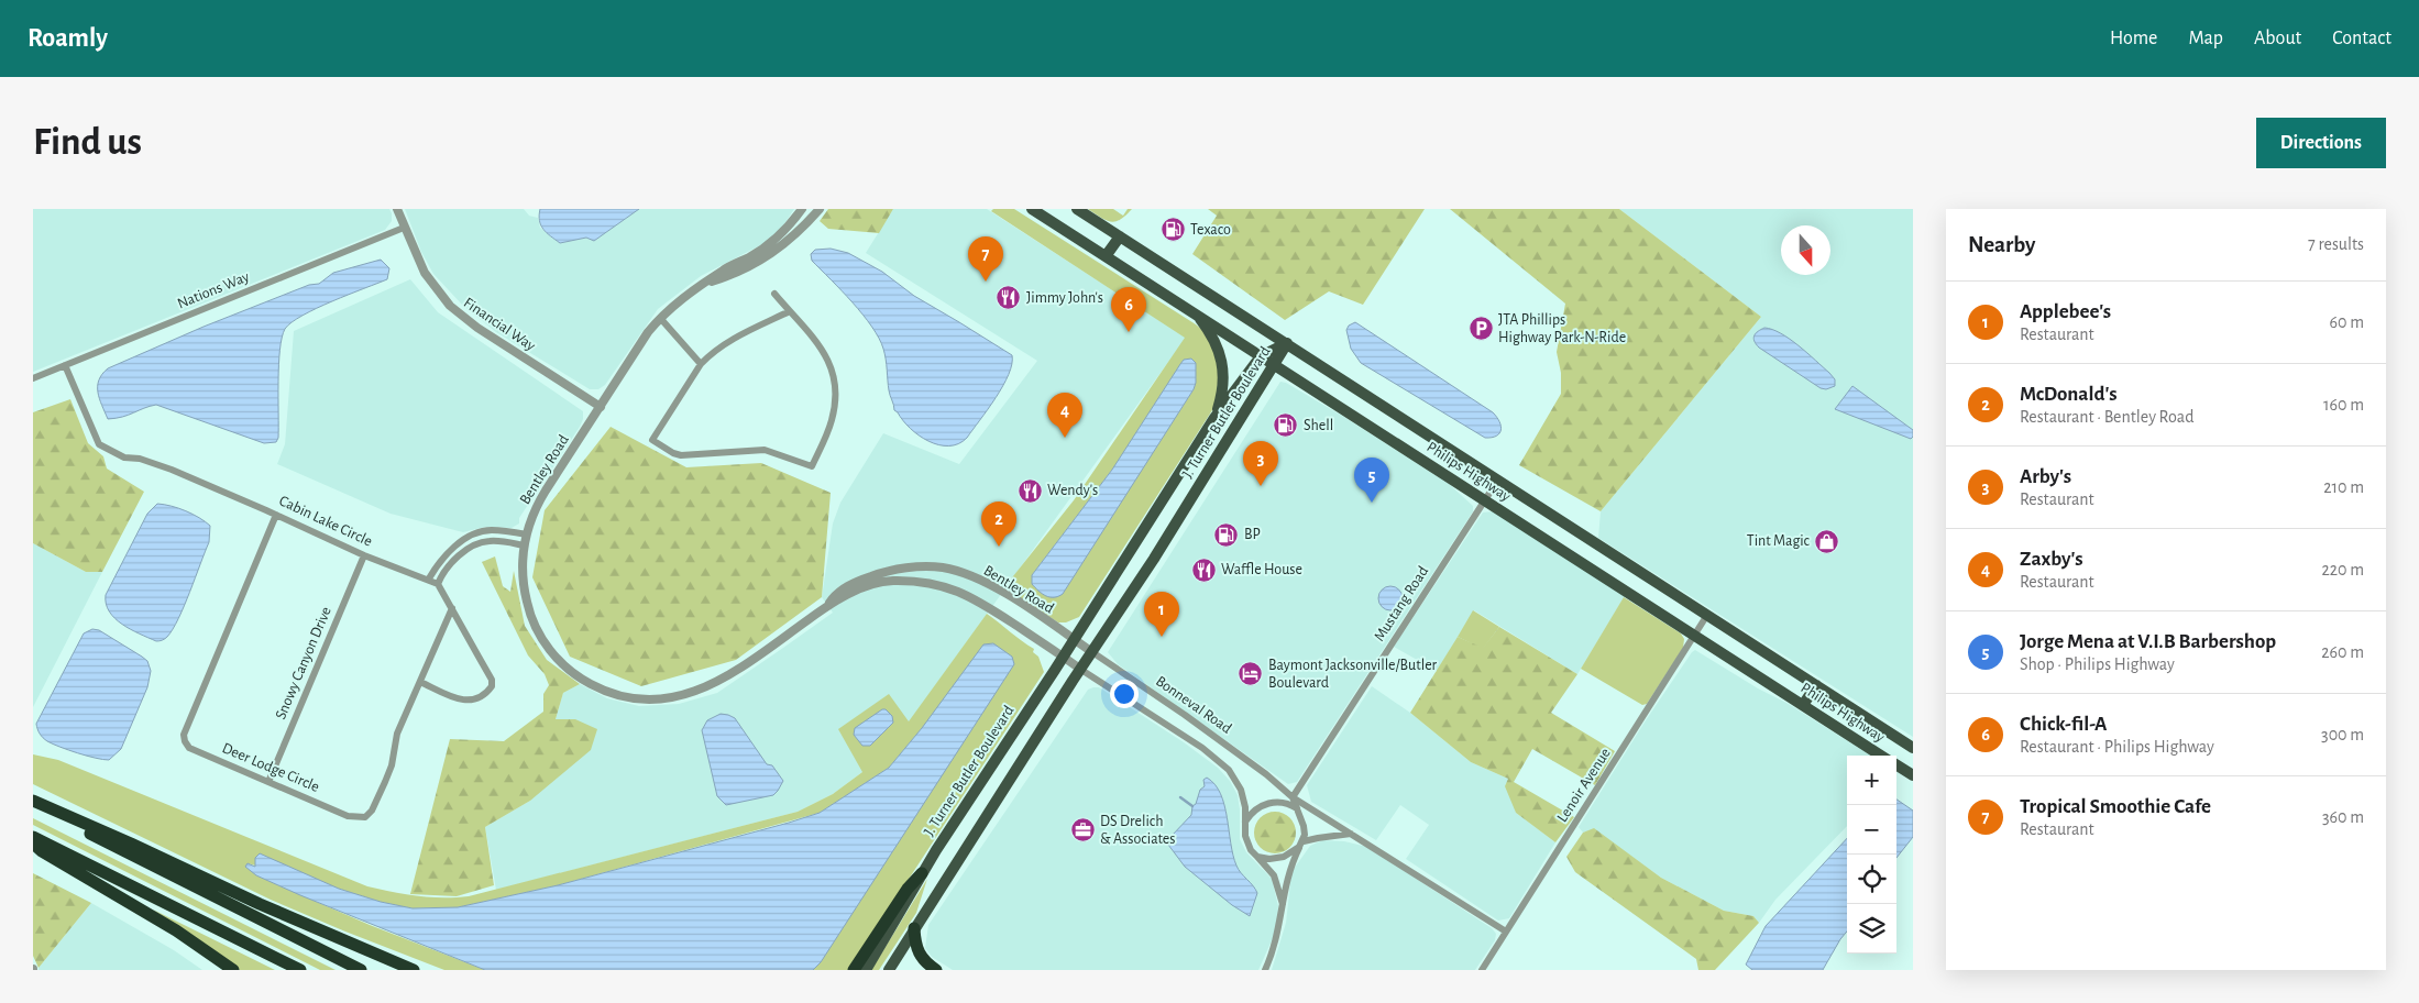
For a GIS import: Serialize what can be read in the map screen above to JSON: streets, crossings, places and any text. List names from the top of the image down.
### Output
{
  "streets": {
    "main road": ["J. Turner Butler Boulevard", "Philips Highway"],
    "street": [
      "Nations Way",
      "Financial Way",
      "Bentley Road",
      "Cabin Lake Circle",
      "Mustang Road",
      "Snowy Canyon Drive",
      "Bonneval Road",
      "Deer Lodge Circle",
      "Lenoir Avenue"
    ]
  },
  "crossings": [
    ["Nations Way", "Financial Way"],
    ["Nations Way", "Cabin Lake Circle"],
    ["Financial Way", "Bentley Road"],
    ["J. Turner Butler Boulevard", "Bentley Road"],
    ["J. Turner Butler Boulevard", "Philips Highway"],
    ["J. Turner Butler Boulevard", "Bonneval Road"],
    ["Bentley Road", "Bonneval Road"],
    ["Philips Highway", "Mustang Road"],
    ["Philips Highway", "Lenoir Avenue"],
    ["Cabin Lake Circle", "Snowy Canyon Drive"],
    ["Cabin Lake Circle", "Deer Lodge Circle"],
    ["Mustang Road", "Bonneval Road"],
    ["Snowy Canyon Drive", "Deer Lodge Circle"],
    ["Bonneval Road", "Lenoir Avenue"]
  ],
  "places": {
    "fuel station": ["Texaco", "Shell", "BP"],
    "restaurant": ["Jimmy John's", "Wendy's", "Waffle House"],
    "parking": ["JTA Phillips Highway Park-N-Ride"],
    "shop": ["Tint Magic"],
    "hotel": ["Baymont Jacksonville/Butler Boulevard"],
    "office": ["DS Drelich & Associates"]
  },
  "north": "bottom",
  "page": {
    "header": "Roamly",
    "nav": [
      "Home",
      "Map",
      "About",
      "Contact"
    ],
    "buttons": "Directions",
    "title": "Find us",
    "heading": ["Nearby", "7 results"],
    "pins": [
      "7",
      "6",
      "4",
      "3",
      "5",
      "2",
      "1"
    ],
    "list": [
      {
        "mark": "1",
        "name": "Applebee's",
        "note": "Restaurant",
        "value": "60 m"
      },
      {
        "mark": "2",
        "name": "McDonald's",
        "note": "Restaurant · Bentley Road",
        "value": "160 m"
      },
      {
        "mark": "3",
        "name": "Arby's",
        "note": "Restaurant",
        "value": "210 m"
      },
      {
        "mark": "4",
        "name": "Zaxby's",
        "note": "Restaurant",
        "value": "220 m"
      },
      {
        "mark": "5",
        "name": "Jorge Mena at V.I.B Barbershop",
        "note": "Shop · Philips Highway",
        "value": "260 m"
      },
      {
        "mark": "6",
        "name": "Chick-fil-A",
        "note": "Restaurant · Philips Highway",
        "value": "300 m"
      },
      {
        "mark": "7",
        "name": "Tropical Smoothie Cafe",
        "note": "Restaurant",
        "value": "360 m"
      }
    ],
    "map_buttons": ["+", "−"]
  }
}
